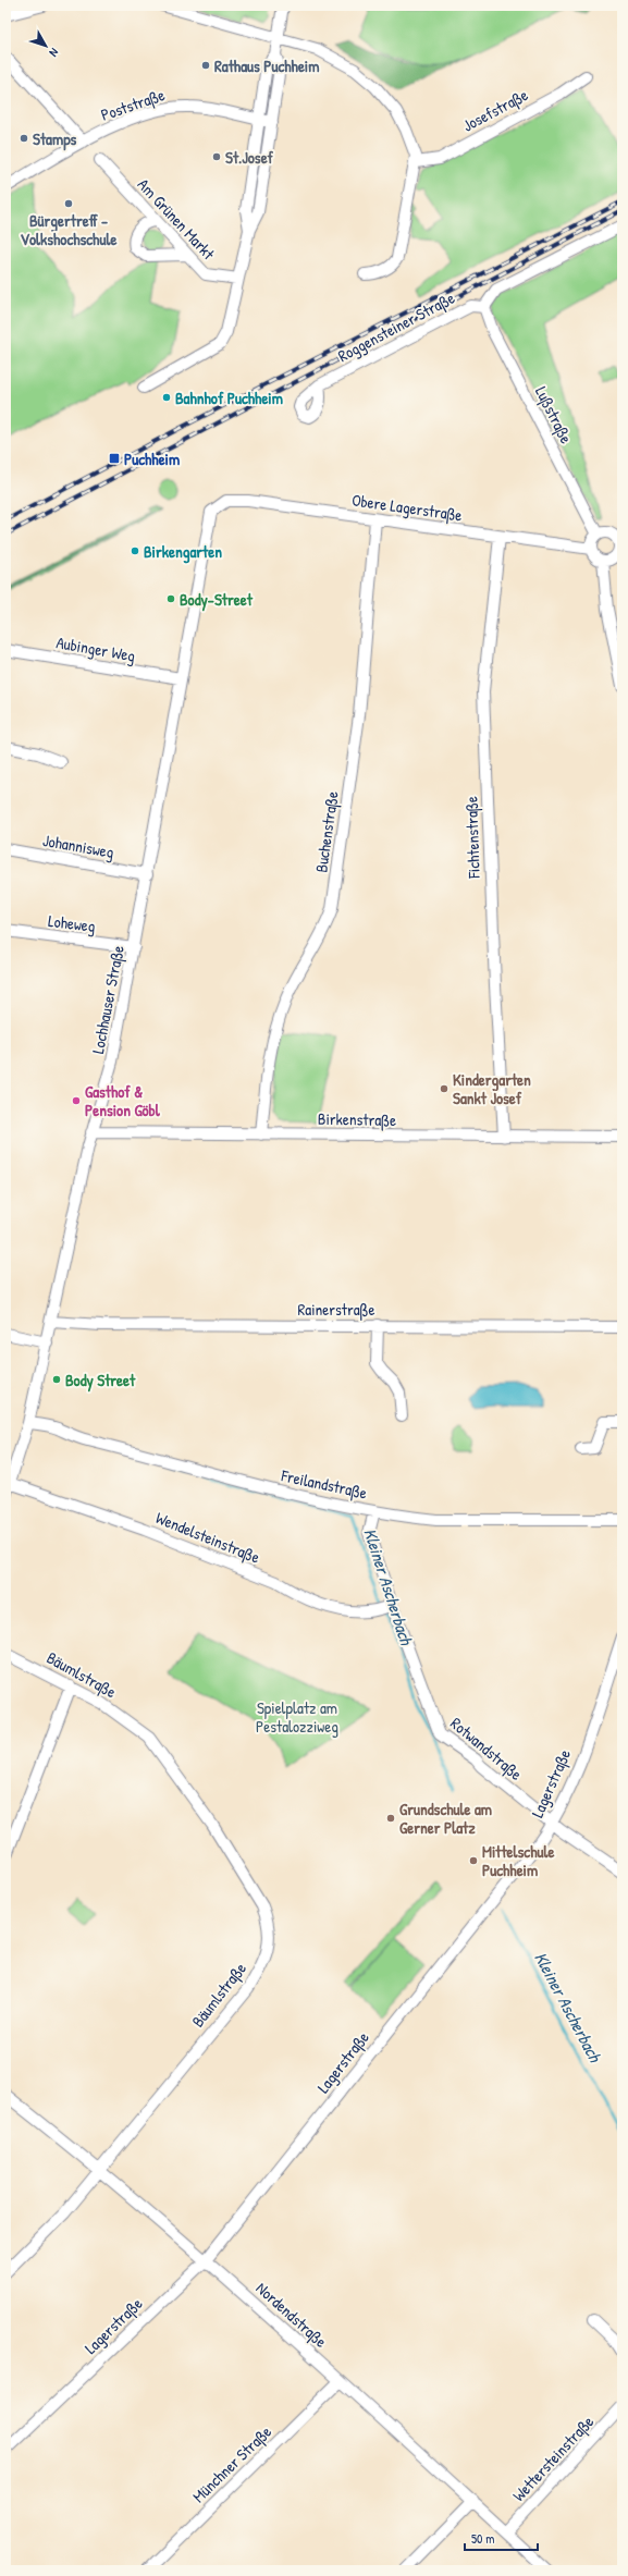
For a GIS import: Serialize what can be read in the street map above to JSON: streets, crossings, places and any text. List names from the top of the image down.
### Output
{
  "streets": {
    "street": [
      "Poststraße",
      "Josefstraße",
      "Am Grünen Markt",
      "Roggensteiner Straße",
      "Lußstraße",
      "Obere Lagerstraße",
      "Aubinger Weg",
      "Buchenstraße",
      "Fichtenstraße",
      "Johannisweg",
      "Loheweg",
      "Lochhauser Straße",
      "Birkenstraße",
      "Rainerstraße",
      "Freilandstraße",
      "Wendelsteinstraße",
      "Bäumlstraße",
      "Rotwandstraße",
      "Lagerstraße",
      "Nordendstraße",
      "Wettersteinstraße",
      "Münchner Straße"
    ]
  },
  "crossings": [
    ["Roggensteiner Straße", "Lußstraße"],
    ["Lußstraße", "Obere Lagerstraße"],
    ["Obere Lagerstraße", "Buchenstraße"],
    ["Obere Lagerstraße", "Fichtenstraße"],
    ["Obere Lagerstraße", "Lochhauser Straße"],
    ["Aubinger Weg", "Lochhauser Straße"],
    ["Buchenstraße", "Birkenstraße"],
    ["Fichtenstraße", "Birkenstraße"],
    ["Johannisweg", "Lochhauser Straße"],
    ["Loheweg", "Lochhauser Straße"],
    ["Lochhauser Straße", "Birkenstraße"],
    ["Lochhauser Straße", "Rainerstraße"],
    ["Lochhauser Straße", "Freilandstraße"],
    ["Lochhauser Straße", "Wendelsteinstraße"],
    ["Freilandstraße", "Rotwandstraße"],
    ["Wendelsteinstraße", "Rotwandstraße"],
    ["Bäumlstraße", "Nordendstraße"],
    ["Rotwandstraße", "Lagerstraße"],
    ["Lagerstraße", "Nordendstraße"],
    ["Nordendstraße", "Wettersteinstraße"],
    ["Nordendstraße", "Münchner Straße"]
  ],
  "water": ["Kleiner Ascherbach"],
  "parks": ["Spielplatz am Pestalozziweg"],
  "places": {
    "other": [
      "Rathaus Puchheim",
      "Stamps",
      "St.Josef",
      "Bürgertreff - Volkshochschule",
      "Bahnhof Puchheim",
      "Birkengarten",
      "Body-Street",
      "Kindergarten Sankt Josef",
      "Gasthof & Pension Göbl",
      "Body Street",
      "Grundschule am Gerner Platz",
      "Mittelschule Puchheim"
    ],
    "transit": ["Puchheim"]
  },
  "scale_bar": "50 m",
  "north": "bottom right"
}
